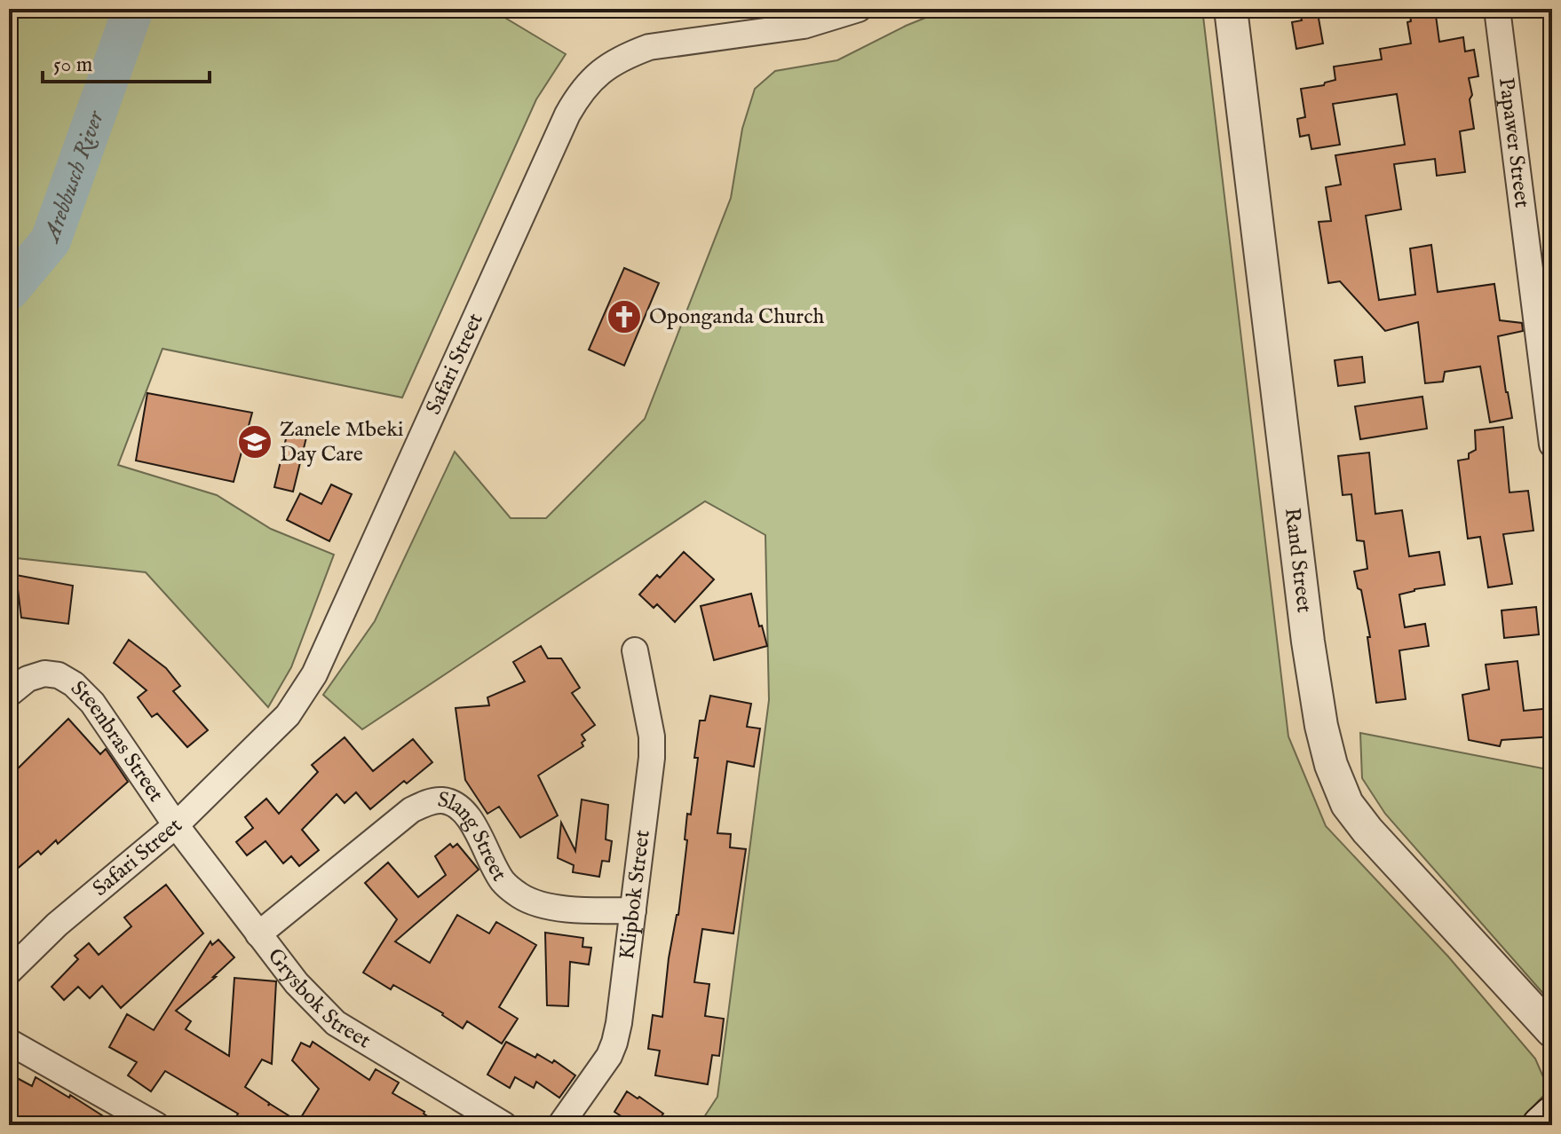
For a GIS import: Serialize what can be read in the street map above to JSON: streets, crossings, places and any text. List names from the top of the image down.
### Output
{
  "streets": {
    "street": [
      "Papawer Street",
      "Safari Street",
      "Rand Street",
      "Steenbras Street",
      "Slang Street",
      "Klipbok Street",
      "Grysbok Street"
    ]
  },
  "crossings": [
    ["Safari Street", "Steenbras Street"],
    ["Safari Street", "Grysbok Street"],
    ["Steenbras Street", "Grysbok Street"],
    ["Slang Street", "Klipbok Street"],
    ["Slang Street", "Grysbok Street"]
  ],
  "water": ["Arebbusch River"],
  "places": {
    "church": ["Oponganda Church"],
    "school or university": ["Zanele Mbeki Day Care"]
  },
  "scale_bar": "50 m"
}
